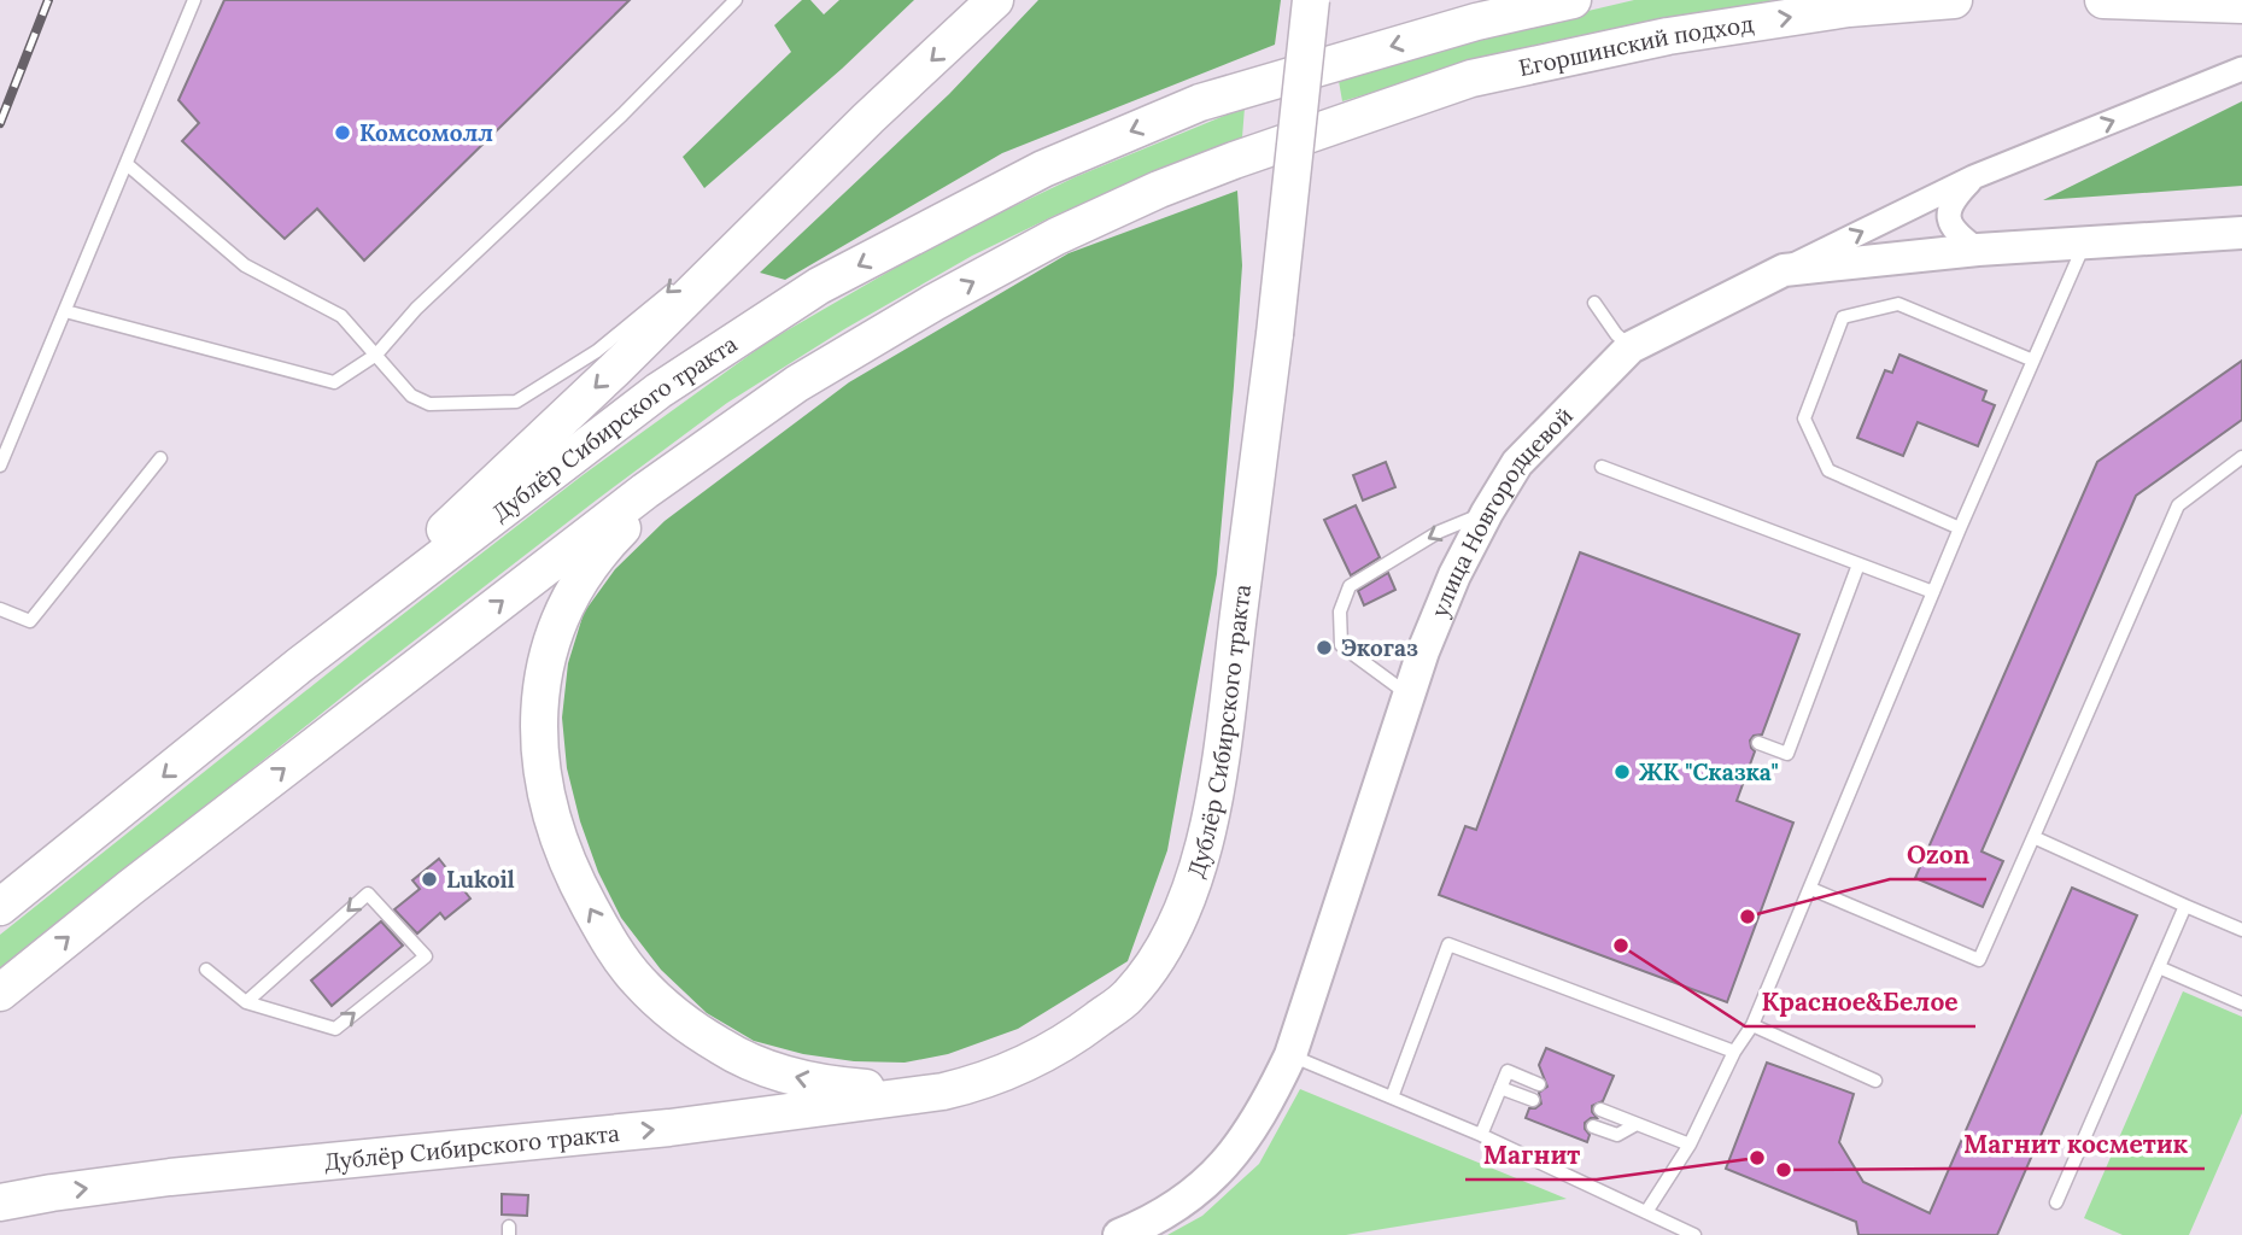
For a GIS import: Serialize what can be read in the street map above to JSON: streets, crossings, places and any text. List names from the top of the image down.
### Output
{
  "streets": {
    "main road": ["Егоршинский подход", "Дублёр Сибирского тракта"],
    "street": ["улица Новгородцевой"]
  },
  "crossings": [
    ["Егоршинский подход", "Дублёр Сибирского тракта"]
  ],
  "one_way": ["Егоршинский подход"],
  "places": [
    "Комсомолл",
    "Экогаз",
    "ЖК \"Сказка\"",
    "Lukoil",
    "Ozon",
    "Красное&Белое",
    "Магнит",
    "Магнит косметик"
  ]
}
